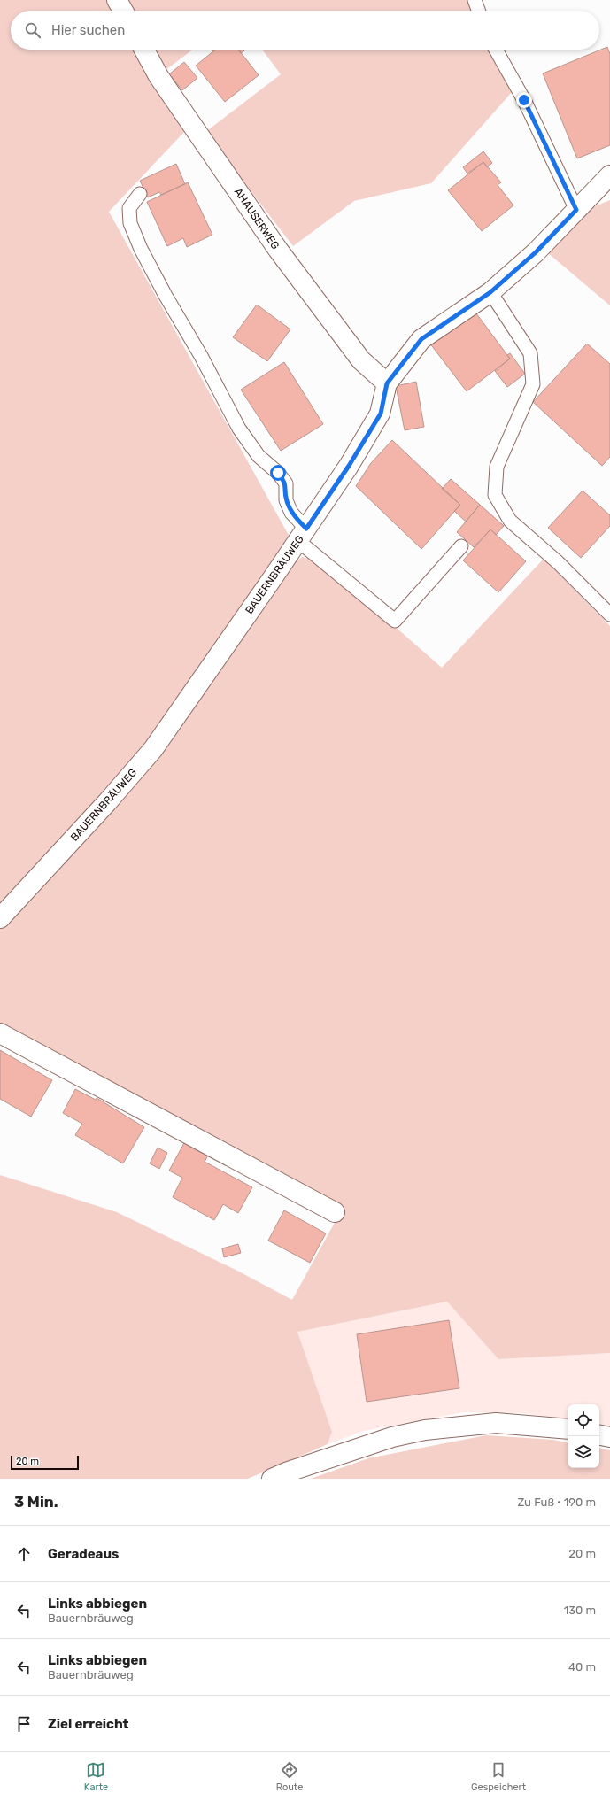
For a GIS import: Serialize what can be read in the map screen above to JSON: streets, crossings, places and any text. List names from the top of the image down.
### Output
{
  "streets": {
    "street": ["AHAUSERWEG", "BAUERNBRÄUWEG"]
  },
  "crossings": [
    ["AHAUSERWEG", "BAUERNBRÄUWEG"]
  ],
  "scale_bar": "20 m",
  "page": {
    "search": "Hier suchen",
    "scale": "20 m",
    "heading": ["3 Min.", "Zu Fuß · 190 m"],
    "list": [
      ["Geradeaus", "20 m"],
      ["Links abbiegen", "Bauernbräuweg", "130 m"],
      ["Links abbiegen", "Bauernbräuweg", "40 m"],
      "Ziel erreicht"
    ],
    "nav": ["Karte", "Route", "Gespeichert"]
  }
}
